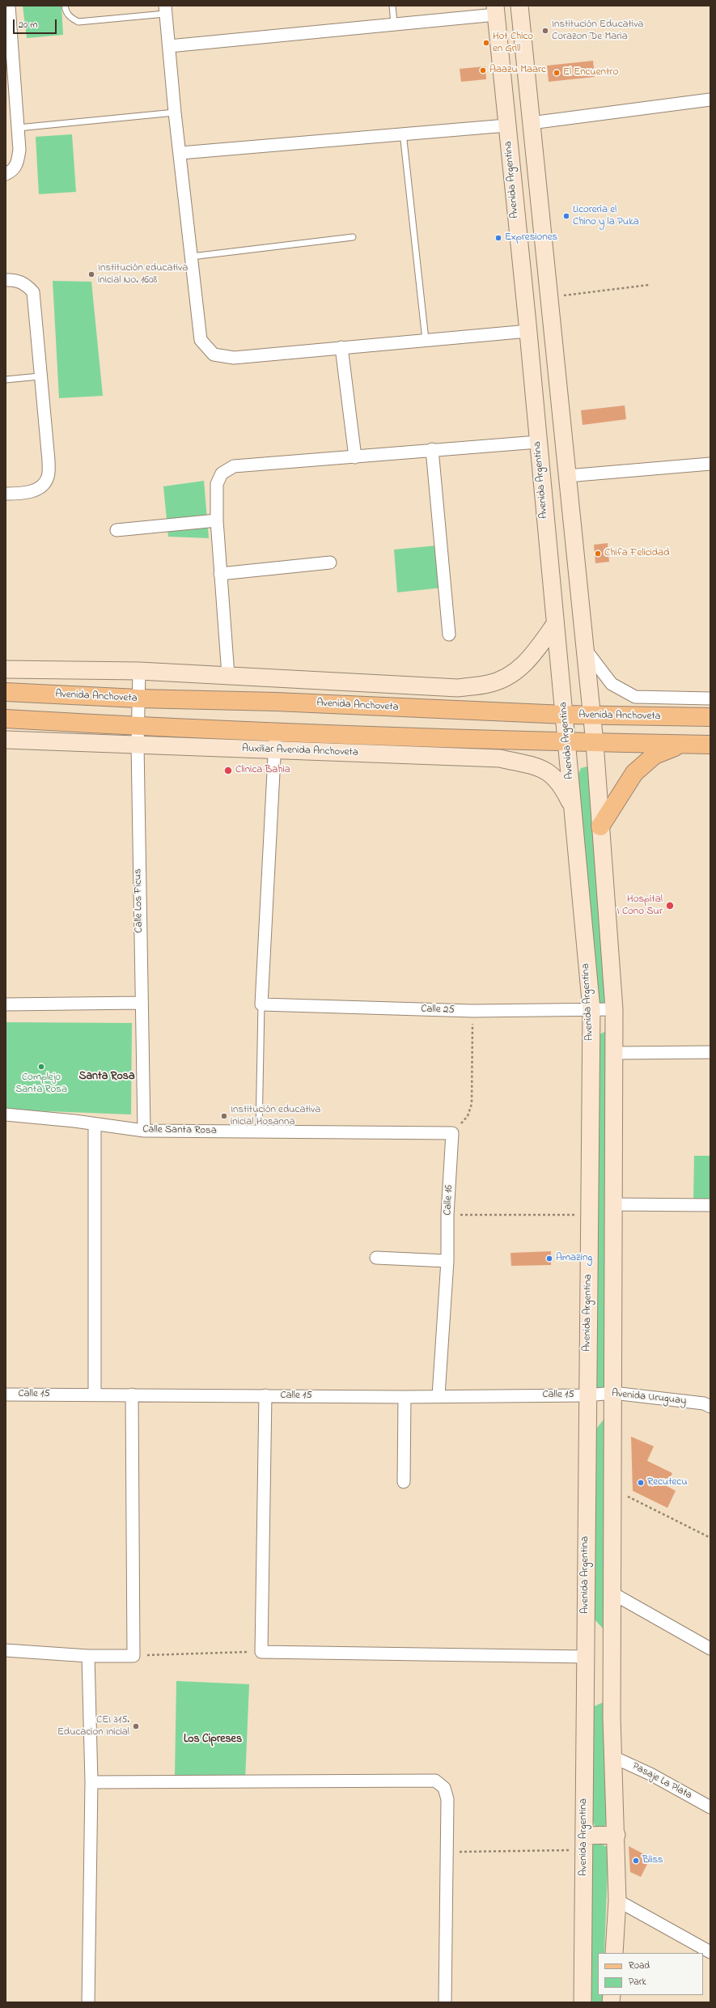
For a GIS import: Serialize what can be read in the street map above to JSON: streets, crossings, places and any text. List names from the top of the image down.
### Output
{
  "streets": {
    "main road": ["Avenida Argentina", "Avenida Anchoveta", "Auxiliar Avenida Anchoveta"],
    "street": [
      "Calle Los Ficus",
      "Calle 25",
      "Calle Santa Rosa",
      "Calle 16",
      "Calle 15",
      "Avenida Uruguay",
      "Pasaje La Plata"
    ]
  },
  "crossings": [
    ["Avenida Argentina", "Avenida Anchoveta"],
    ["Avenida Argentina", "Auxiliar Avenida Anchoveta"],
    ["Avenida Argentina", "Calle 25"],
    ["Avenida Argentina", "Calle 15"],
    ["Avenida Argentina", "Avenida Uruguay"],
    ["Avenida Anchoveta", "Calle Los Ficus"],
    ["Auxiliar Avenida Anchoveta", "Calle Los Ficus"],
    ["Calle Los Ficus", "Calle Santa Rosa"],
    ["Calle Santa Rosa", "Calle 16"],
    ["Calle 16", "Calle 15"],
    ["Calle 15", "Avenida Uruguay"]
  ],
  "districts": ["Santa Rosa", "Los Cipreses"],
  "places": [
    "Institución Educativa Corazon De Maria",
    "Hot Chico en Grill",
    "Aaazu Maarc",
    "El Encuentro",
    "Licorería el Chino y la Puka",
    "Expresiones",
    "Institución educativa inicial No. 1608",
    "Chifa Felicidad",
    "Clinica Bahia",
    "Hospital I Cono Sur",
    "Complejo Santa Rosa",
    "Institución educativa inicial Hosanna",
    "Amazing",
    "Recutecu",
    "CEI 315. Educacion Inicial",
    "Bliss"
  ],
  "legend": ["Road", "Park"],
  "scale_bar": "20 m"
}
